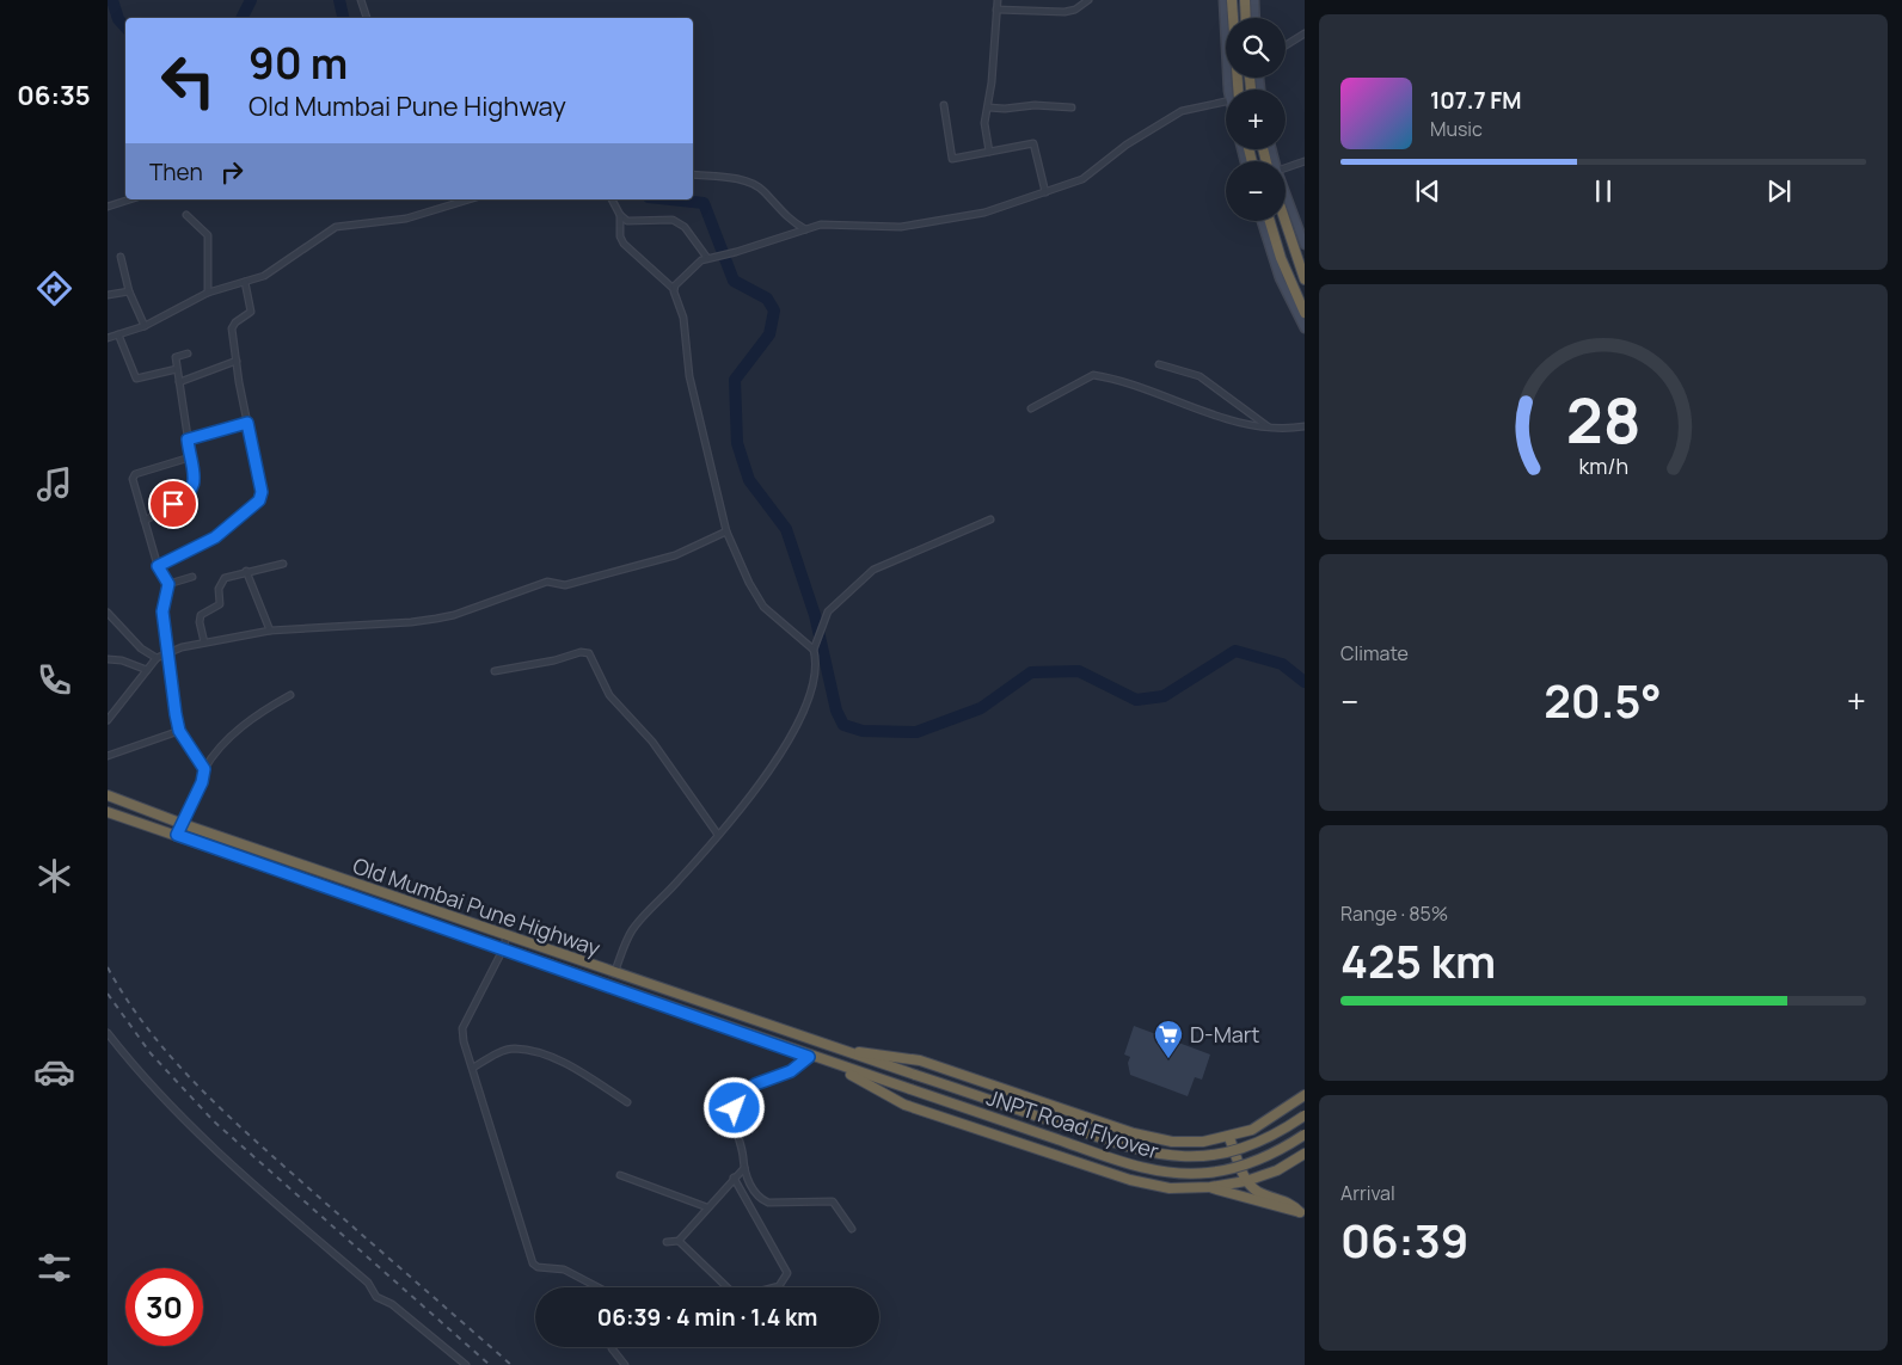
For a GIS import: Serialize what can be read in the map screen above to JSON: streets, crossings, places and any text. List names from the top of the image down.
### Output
{
  "streets": {
    "highway": ["Old Mumbai Pune Highway", "JNPT Road Flyover"]
  },
  "crossings": [
    ["Old Mumbai Pune Highway", "JNPT Road Flyover"]
  ],
  "places": {
    "supermarket": ["D-Mart"]
  },
  "page": {
    "tabs": "06:35",
    "map_buttons": ["+", "−"],
    "turn": ["90 m", "Old Mumbai Pune Highway"],
    "song": ["107.7 FM", "Music"],
    "then": "Then",
    "tile": [
      "Climate",
      ["Range · 85%", "425 km"],
      ["Arrival", "06:39"]
    ],
    "heat": ["−", "20.5°", "+"],
    "limit": "30",
    "trip": "06:39 · 4 min · 1.4 km",
    "gauge": ["28", "km/h"]
  }
}
